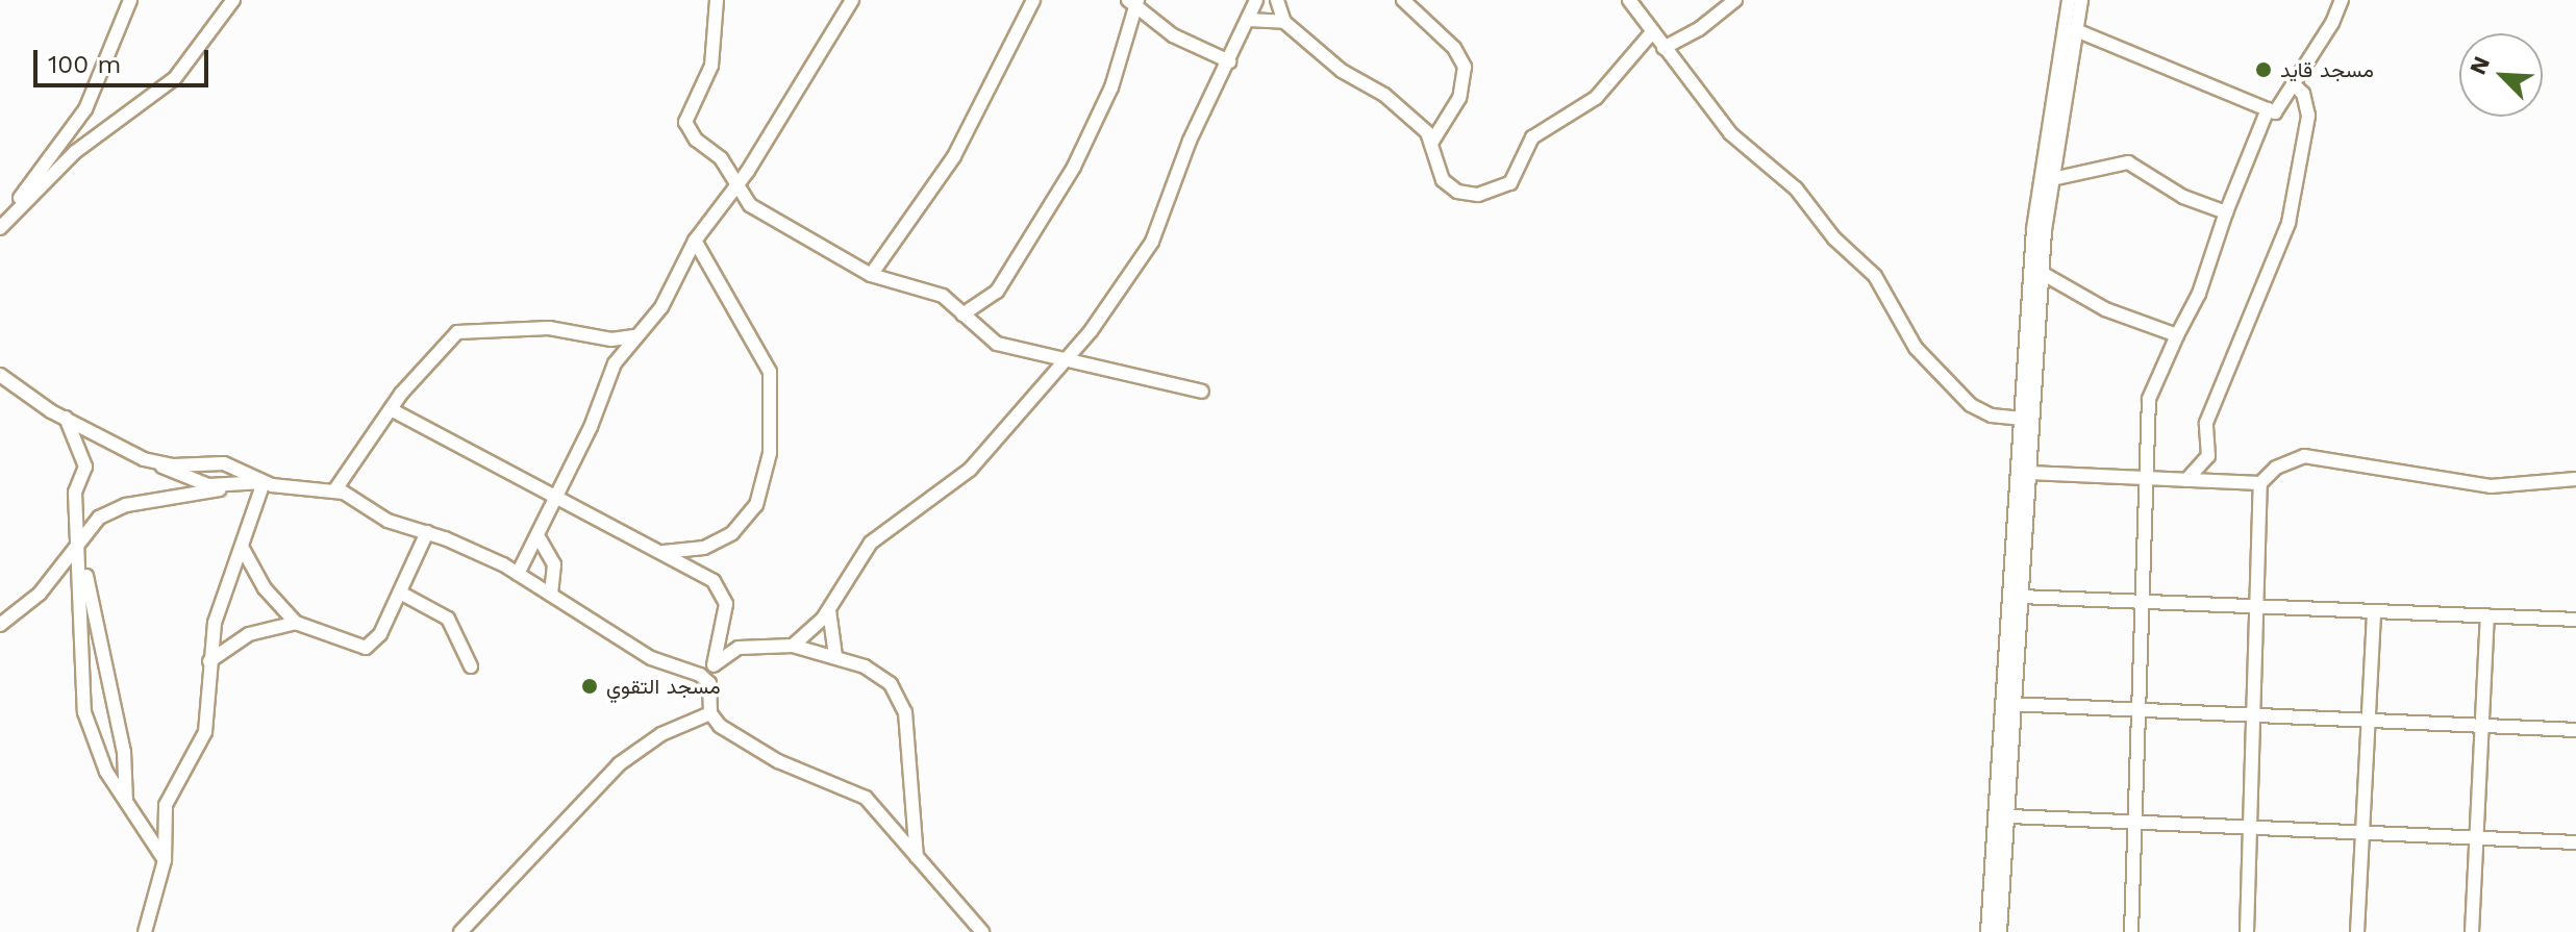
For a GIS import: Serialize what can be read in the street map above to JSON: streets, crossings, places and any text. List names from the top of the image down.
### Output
{
  "places": ["مسجد قايد", "مسجد التقوي"],
  "scale_bar": "100 m",
  "north": "top left"
}
